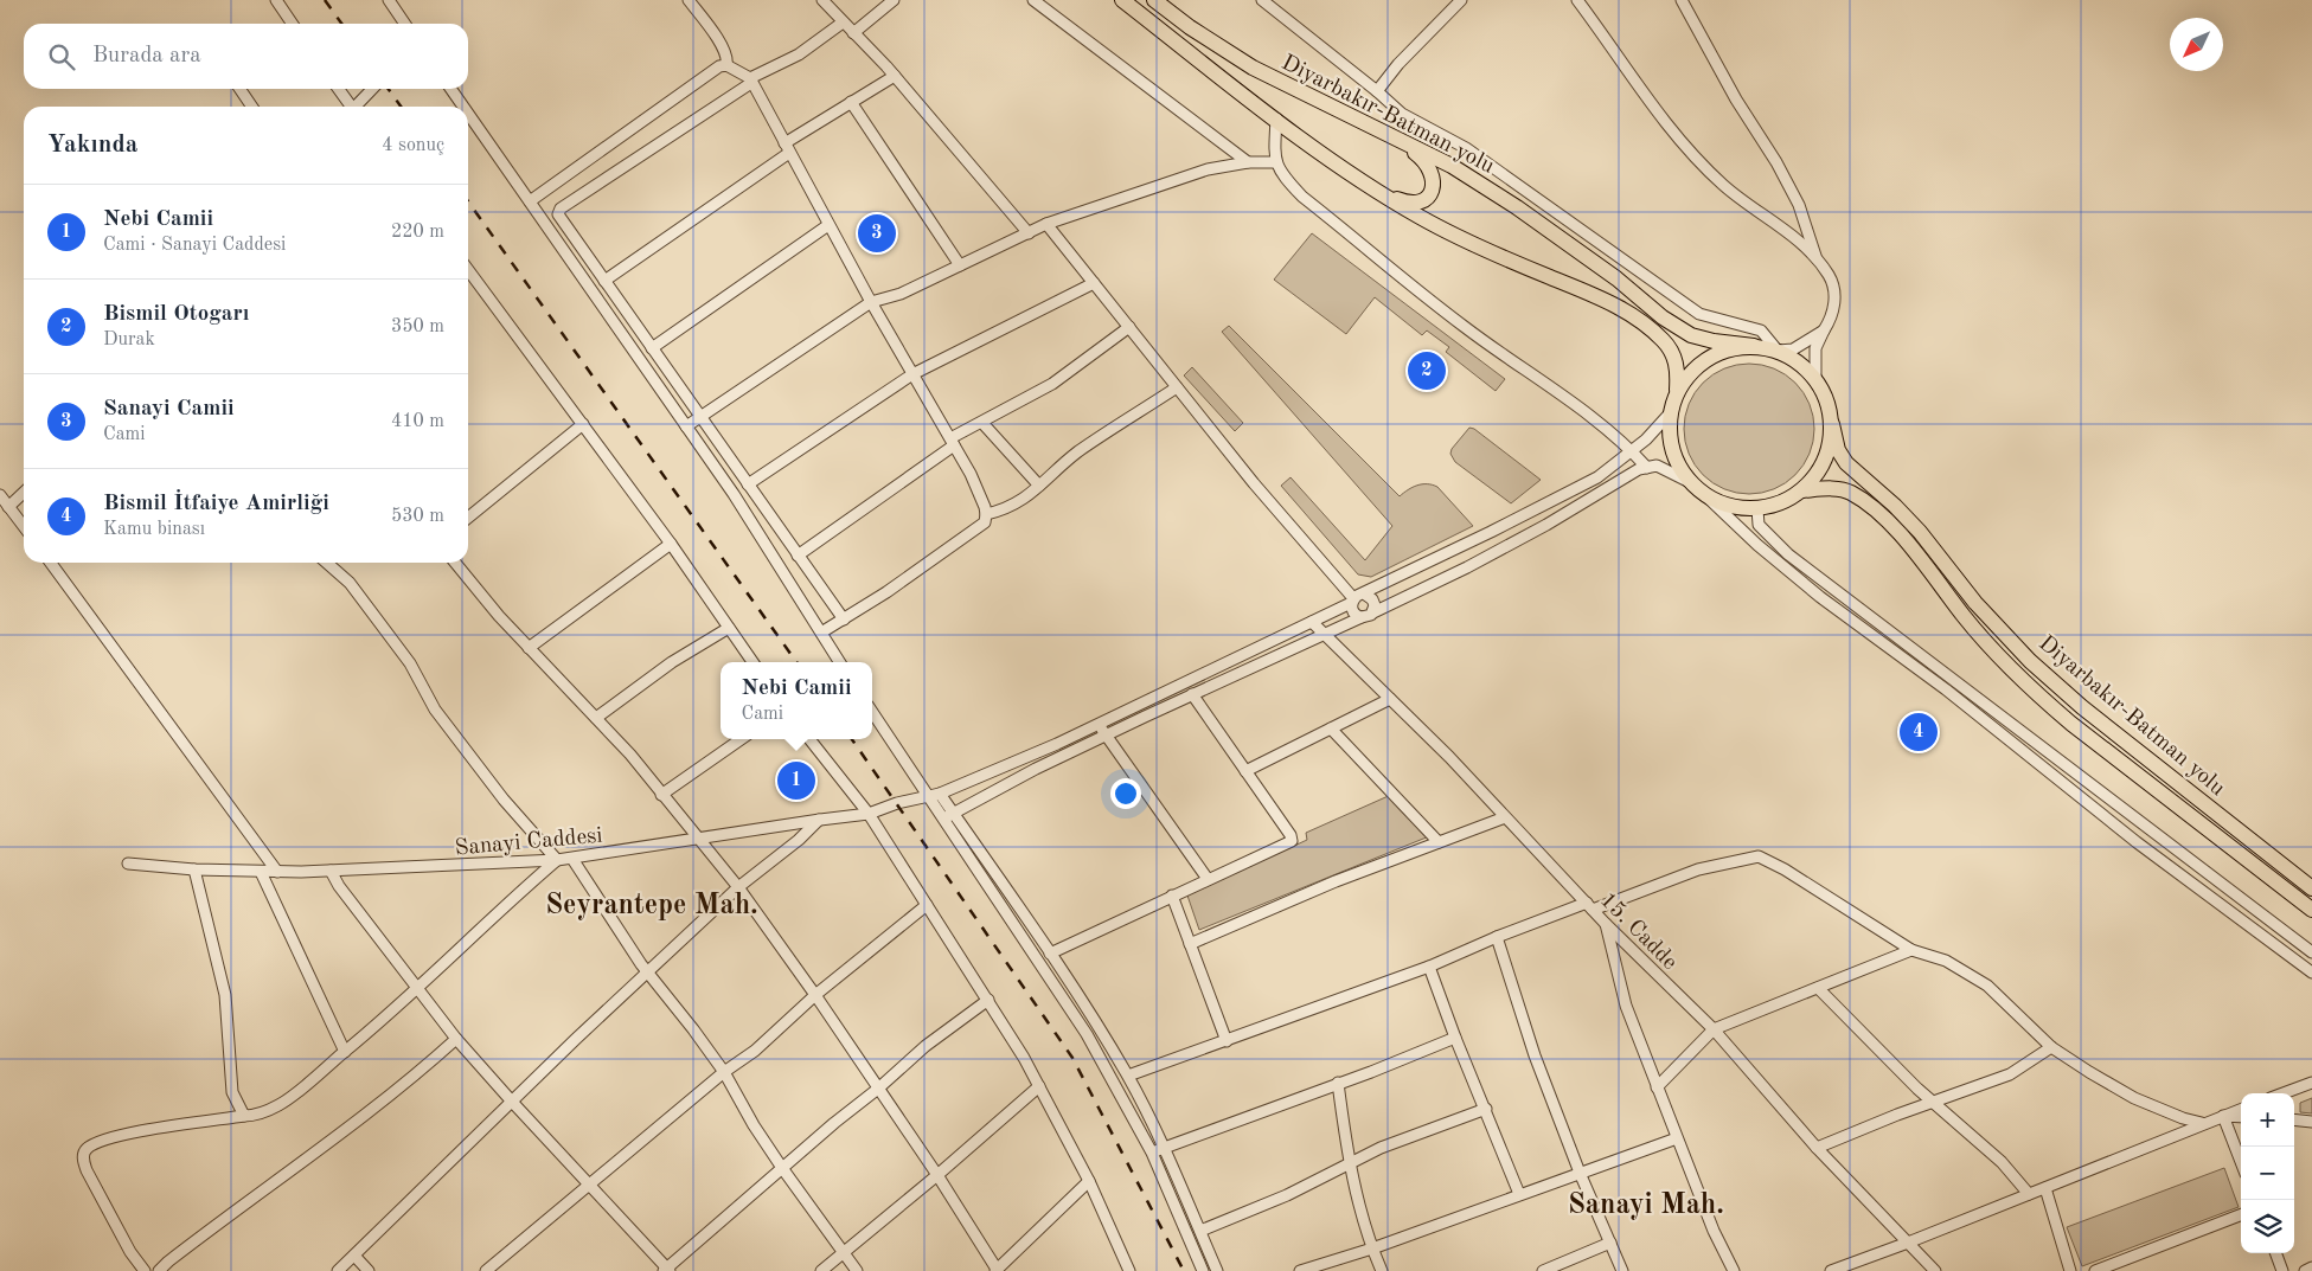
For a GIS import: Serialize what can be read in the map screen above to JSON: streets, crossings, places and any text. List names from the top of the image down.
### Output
{
  "streets": {
    "highway": ["Diyarbakır-Batman yolu"],
    "street": ["Sanayi Caddesi", "15. Cadde"]
  },
  "crossings": [
    ["Diyarbakır-Batman yolu", "Sanayi Caddesi"],
    ["Sanayi Caddesi", "15. Cadde"]
  ],
  "districts": ["Seyrantepe Mah.", "Sanayi Mah."],
  "north": "bottom left",
  "page": {
    "search": "Burada ara",
    "heading": ["Yakında", "4 sonuç"],
    "list": [
      {
        "mark": "1",
        "name": "Nebi Camii",
        "note": "Cami · Sanayi Caddesi",
        "value": "220 m"
      },
      {
        "mark": "2",
        "name": "Bismil Otogarı",
        "note": "Durak",
        "value": "350 m"
      },
      {
        "mark": "3",
        "name": "Sanayi Camii",
        "note": "Cami",
        "value": "410 m"
      },
      {
        "mark": "4",
        "name": "Bismil İtfaiye Amirliği",
        "note": "Kamu binası",
        "value": "530 m"
      }
    ],
    "pins": [
      "3",
      "2",
      "4",
      "1"
    ],
    "popup": ["Nebi Camii", "Cami"],
    "map_buttons": ["+", "−"]
  }
}
